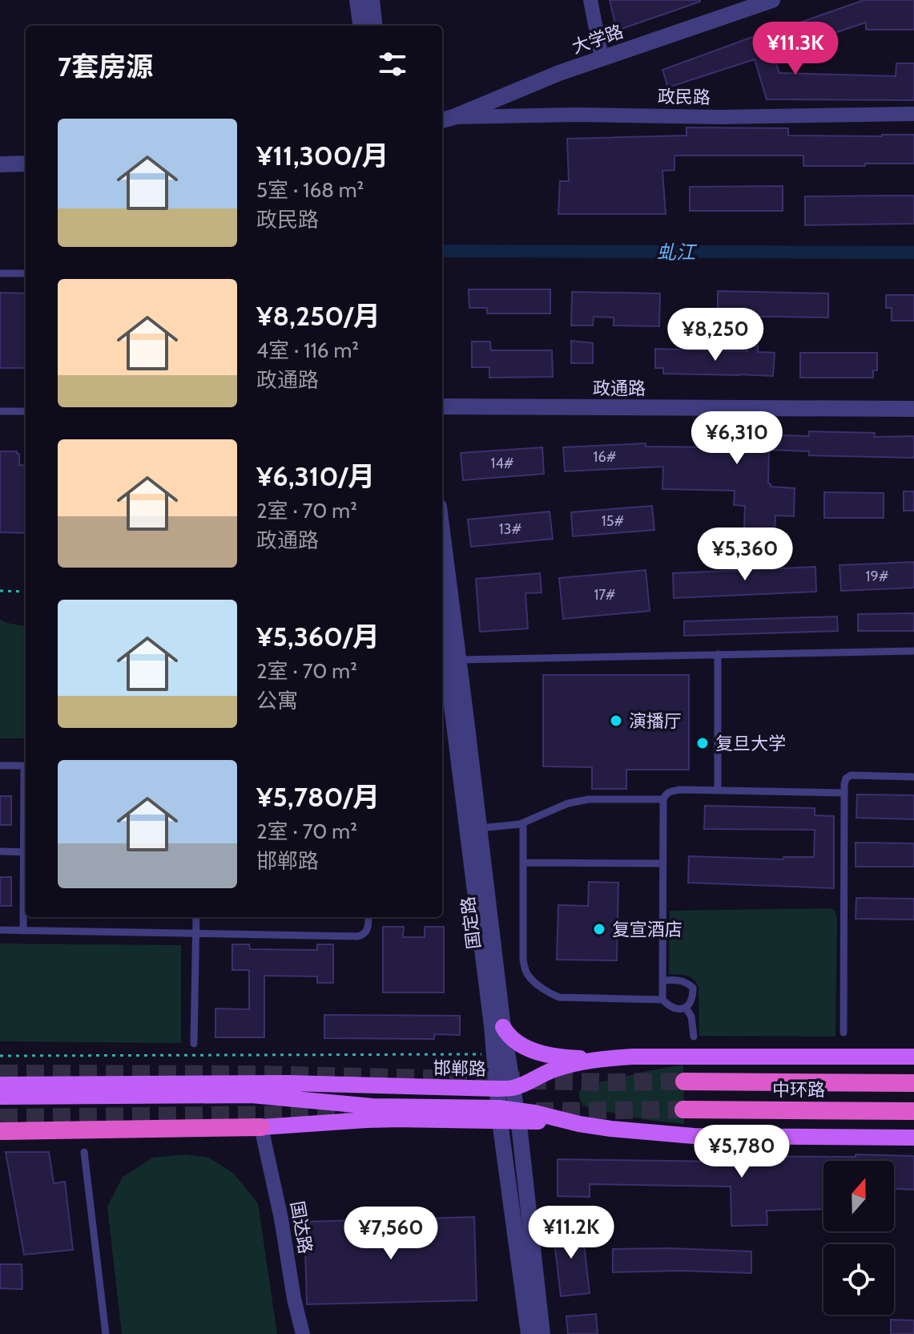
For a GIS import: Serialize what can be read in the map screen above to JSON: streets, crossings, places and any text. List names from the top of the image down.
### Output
{
  "streets": {
    "highway": ["中环路"],
    "main road": ["邯郸路"],
    "street": [
      "大学路",
      "政民路",
      "政通路",
      "国定路",
      "国达路"
    ]
  },
  "crossings": [
    ["大学路", "政民路"],
    ["国定路", "邯郸路"]
  ],
  "water": ["虬江"],
  "places": ["演播厅", "复旦大学", "复宣酒店"],
  "house_numbers": [
    "16#",
    "14#",
    "15#",
    "13#",
    "19#",
    "17#"
  ],
  "north": "top",
  "page": {
    "price": [
      "¥11.3K",
      "¥8,250",
      "¥6,310",
      "¥5,360",
      "¥5,780",
      "¥11.2K",
      "¥7,560"
    ],
    "heading": "7套房源",
    "list": [
      {
        "name": "¥11,300/月",
        "note": "5室 · 168 m² · 政民路"
      },
      {
        "name": "¥8,250/月",
        "note": "4室 · 116 m² · 政通路"
      },
      {
        "name": "¥6,310/月",
        "note": "2室 · 70 m² · 政通路"
      },
      {
        "name": "¥5,360/月",
        "note": "2室 · 70 m² · 公寓"
      },
      {
        "name": "¥5,780/月",
        "note": "2室 · 70 m² · 邯郸路"
      }
    ]
  }
}
